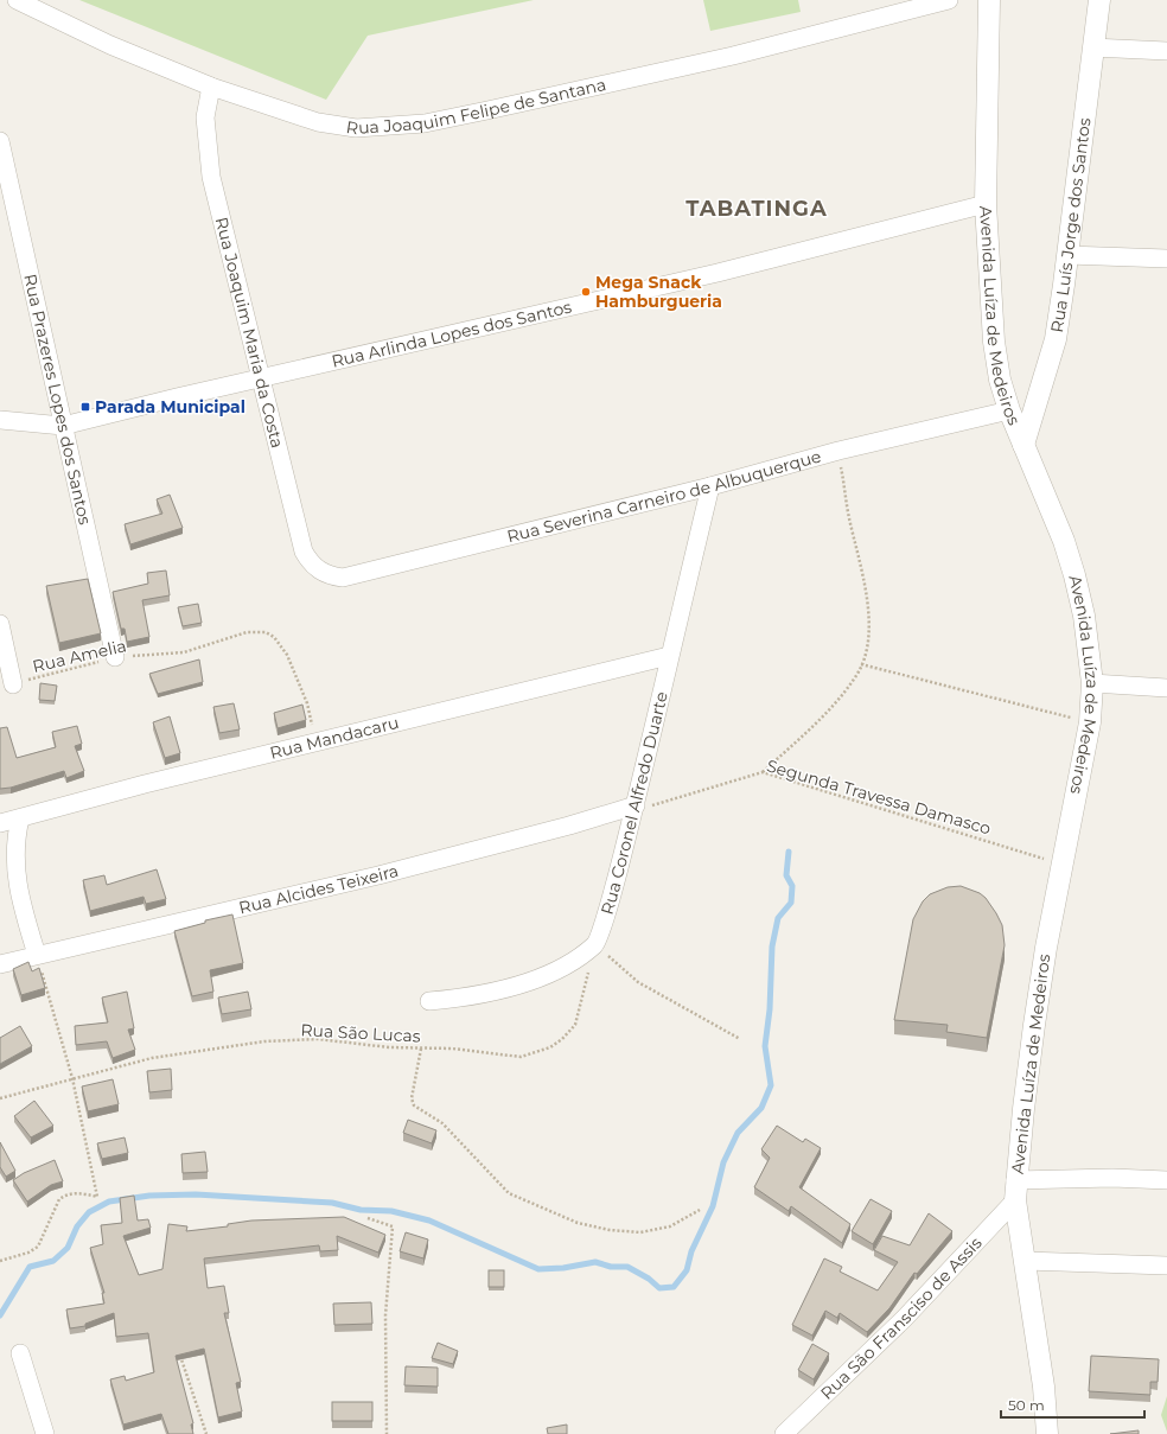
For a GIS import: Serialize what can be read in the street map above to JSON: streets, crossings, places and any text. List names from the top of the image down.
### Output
{
  "streets": {
    "street": [
      "Rua Joaquim Felipe de Santana",
      "Rua Luís Jorge dos Santos",
      "Avenida Luíza de Medeiros",
      "Rua Joaquim Maria da Costa",
      "Rua Arlinda Lopes dos Santos",
      "Rua Prazeres Lopes dos Santos",
      "Rua Severina Carneiro de Albuquerque",
      "Rua Mandacaru",
      "Rua Coronel Alfredo Duarte",
      "Rua Alcides Teixeira",
      "Rua São Fransciso de Assis"
    ],
    "path": ["Rua Amelia", "Segunda Travessa Damasco", "Rua São Lucas"]
  },
  "crossings": [
    ["Rua Joaquim Felipe de Santana", "Rua Joaquim Maria da Costa"],
    ["Rua Luís Jorge dos Santos", "Avenida Luíza de Medeiros"],
    ["Avenida Luíza de Medeiros", "Rua Arlinda Lopes dos Santos"],
    ["Avenida Luíza de Medeiros", "Rua Severina Carneiro de Albuquerque"],
    ["Avenida Luíza de Medeiros", "Segunda Travessa Damasco"],
    ["Avenida Luíza de Medeiros", "Rua São Fransciso de Assis"],
    ["Rua Joaquim Maria da Costa", "Rua Arlinda Lopes dos Santos"],
    ["Rua Joaquim Maria da Costa", "Rua Severina Carneiro de Albuquerque"],
    ["Rua Arlinda Lopes dos Santos", "Rua Prazeres Lopes dos Santos"],
    ["Rua Prazeres Lopes dos Santos", "Rua Amelia"],
    ["Rua Severina Carneiro de Albuquerque", "Rua Coronel Alfredo Duarte"],
    ["Rua Amelia", "Rua Mandacaru"],
    ["Rua Mandacaru", "Rua Coronel Alfredo Duarte"],
    ["Segunda Travessa Damasco", "Rua Coronel Alfredo Duarte"],
    ["Segunda Travessa Damasco", "Rua Alcides Teixeira"],
    ["Rua Coronel Alfredo Duarte", "Rua Alcides Teixeira"],
    ["Rua Coronel Alfredo Duarte", "Rua São Lucas"]
  ],
  "districts": ["TABATINGA"],
  "places": {
    "other": ["Mega Snack Hamburgueria"],
    "transit": ["Parada Municipal"]
  },
  "scale_bar": "50 m"
}
